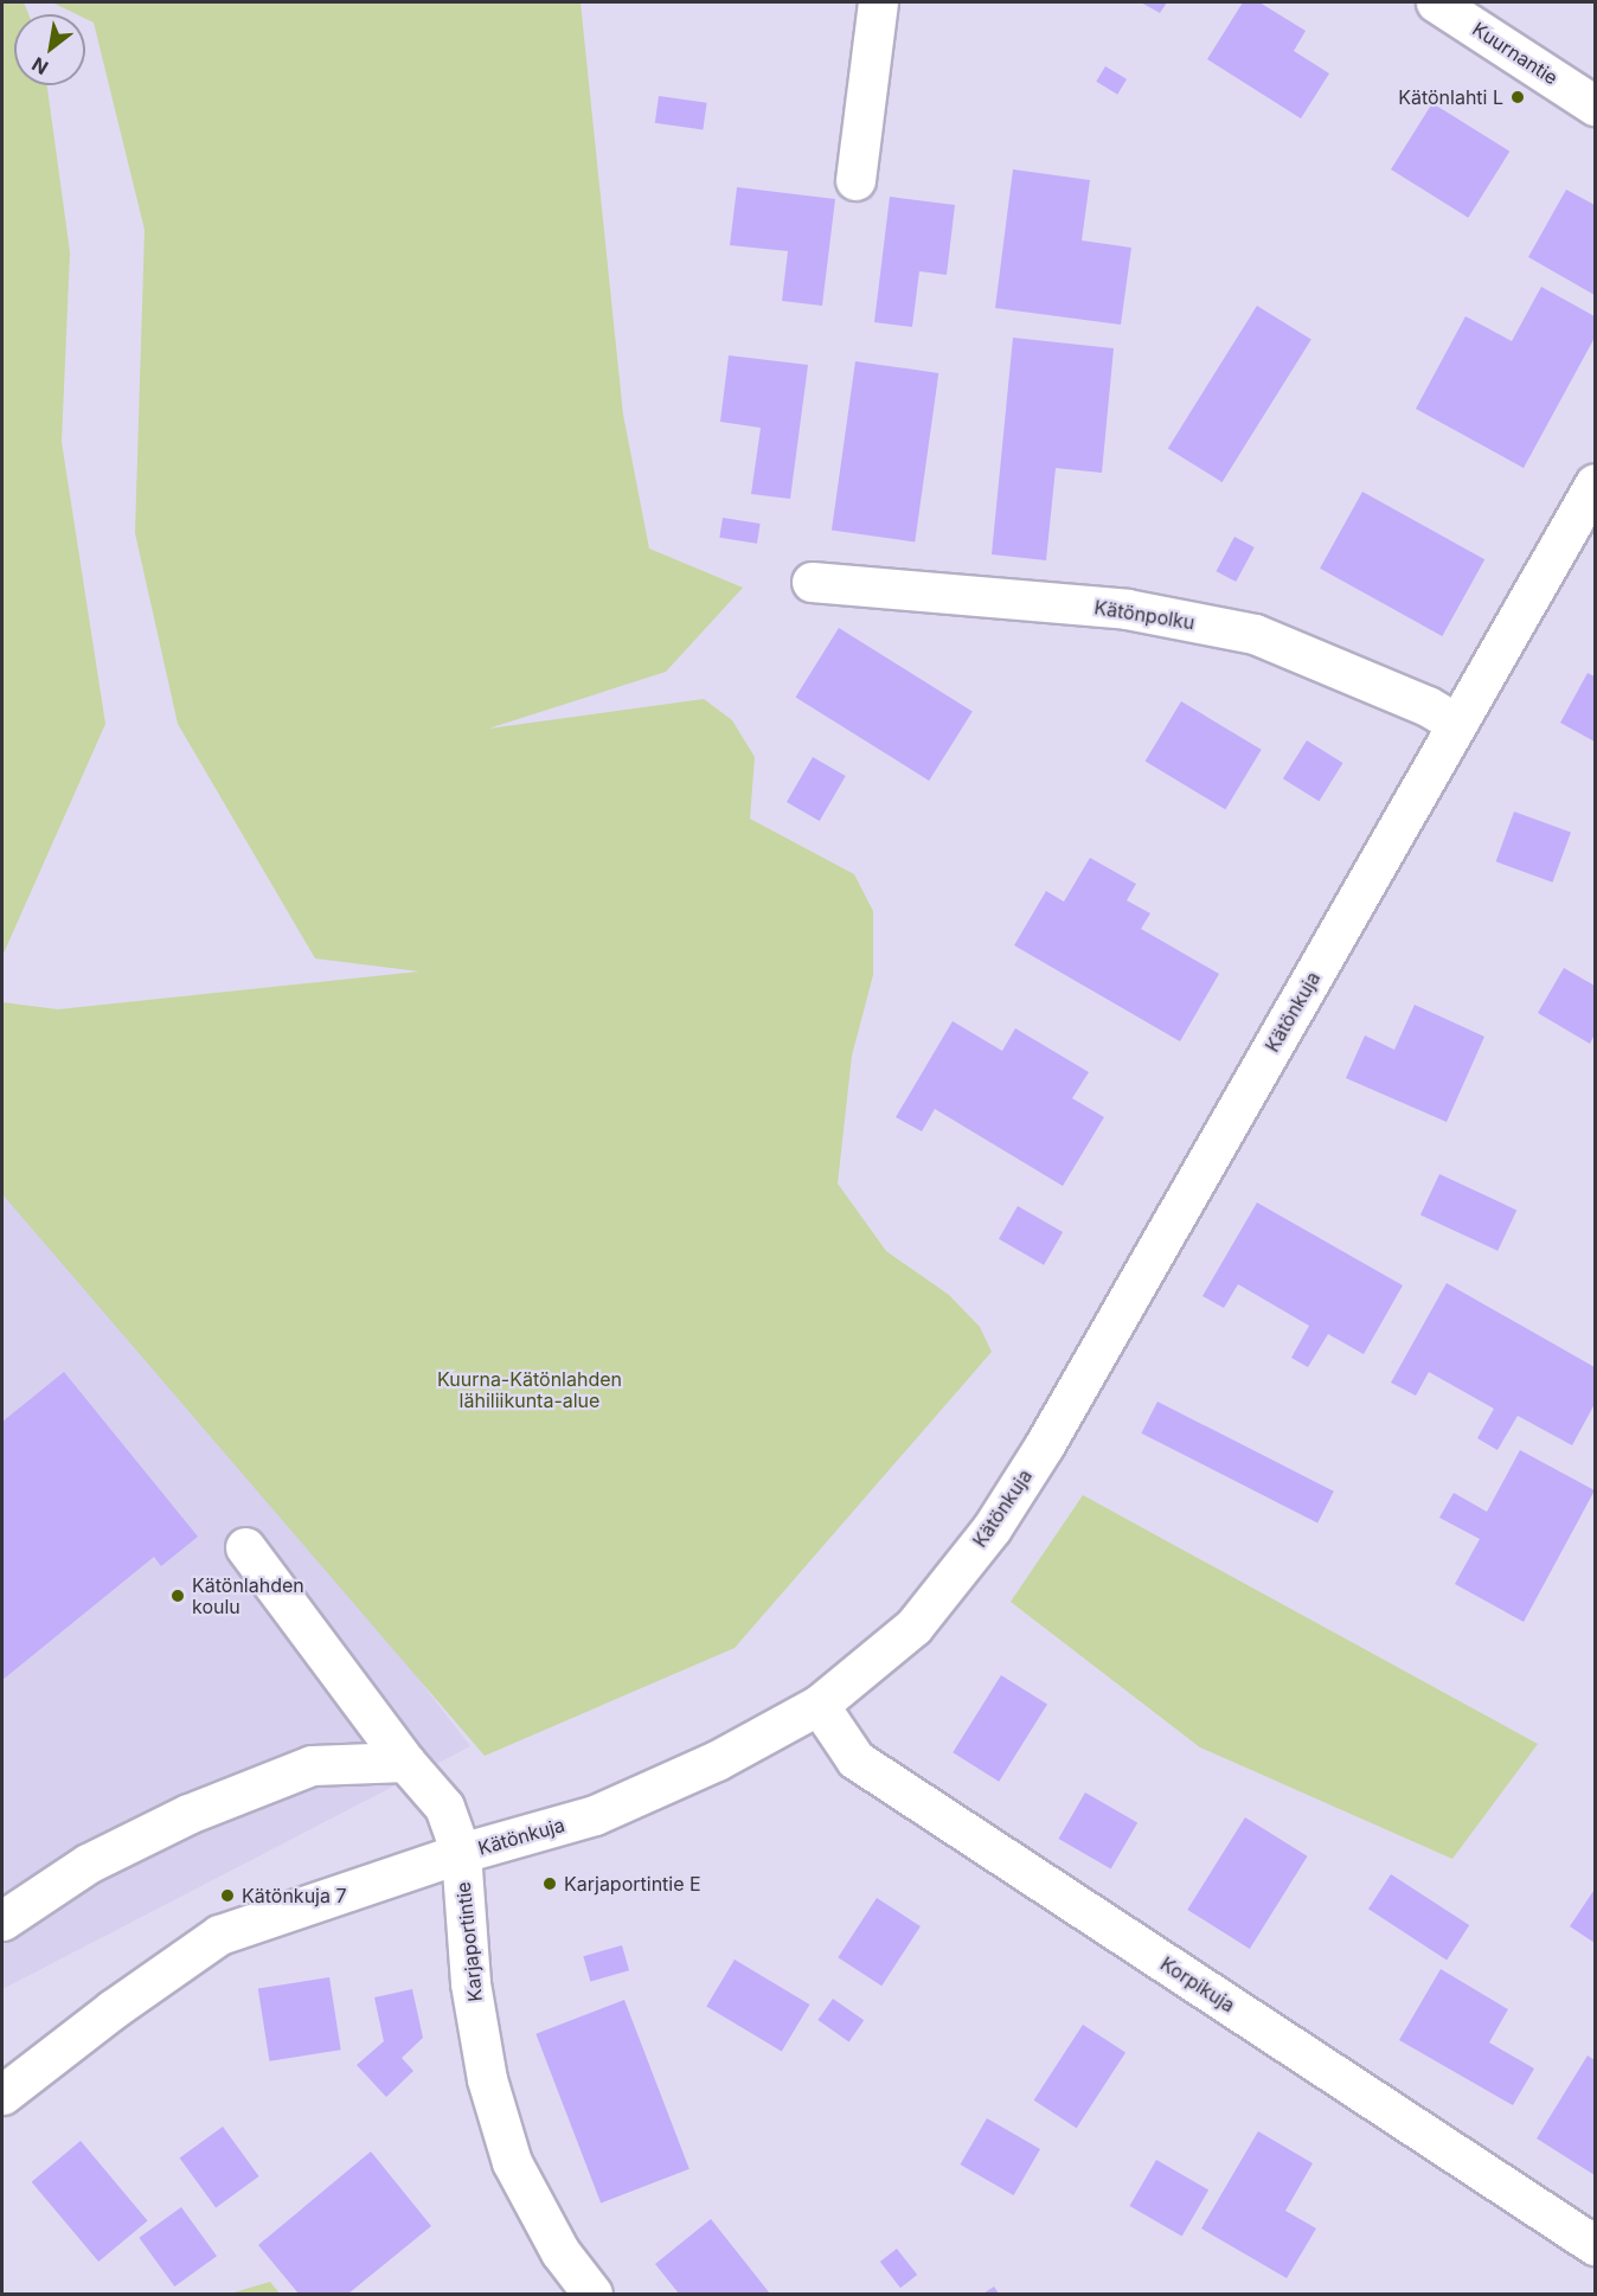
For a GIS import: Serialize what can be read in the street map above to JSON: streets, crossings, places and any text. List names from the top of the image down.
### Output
{
  "streets": {
    "street": [
      "Kuurnantie",
      "Kätönpolku",
      "Kätönkuja",
      "Karjaportintie",
      "Korpikuja"
    ]
  },
  "crossings": [
    ["Kätönpolku", "Kätönkuja"],
    ["Kätönkuja", "Karjaportintie"],
    ["Kätönkuja", "Korpikuja"]
  ],
  "parks": ["Kuurna-Kätönlahden lähiliikunta-alue"],
  "places": [
    "Kätönlahti L",
    "Kätönlahden koulu",
    "Karjaportintie E",
    "Kätönkuja 7"
  ],
  "north": "bottom left"
}
